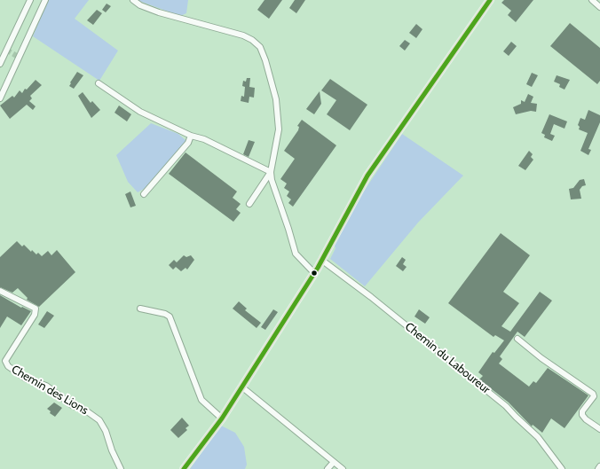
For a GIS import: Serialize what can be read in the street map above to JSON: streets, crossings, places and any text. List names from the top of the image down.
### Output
{
  "streets": {
    "street": ["Chemin du Laboureur", "Chemin des Lions"]
  }
}
